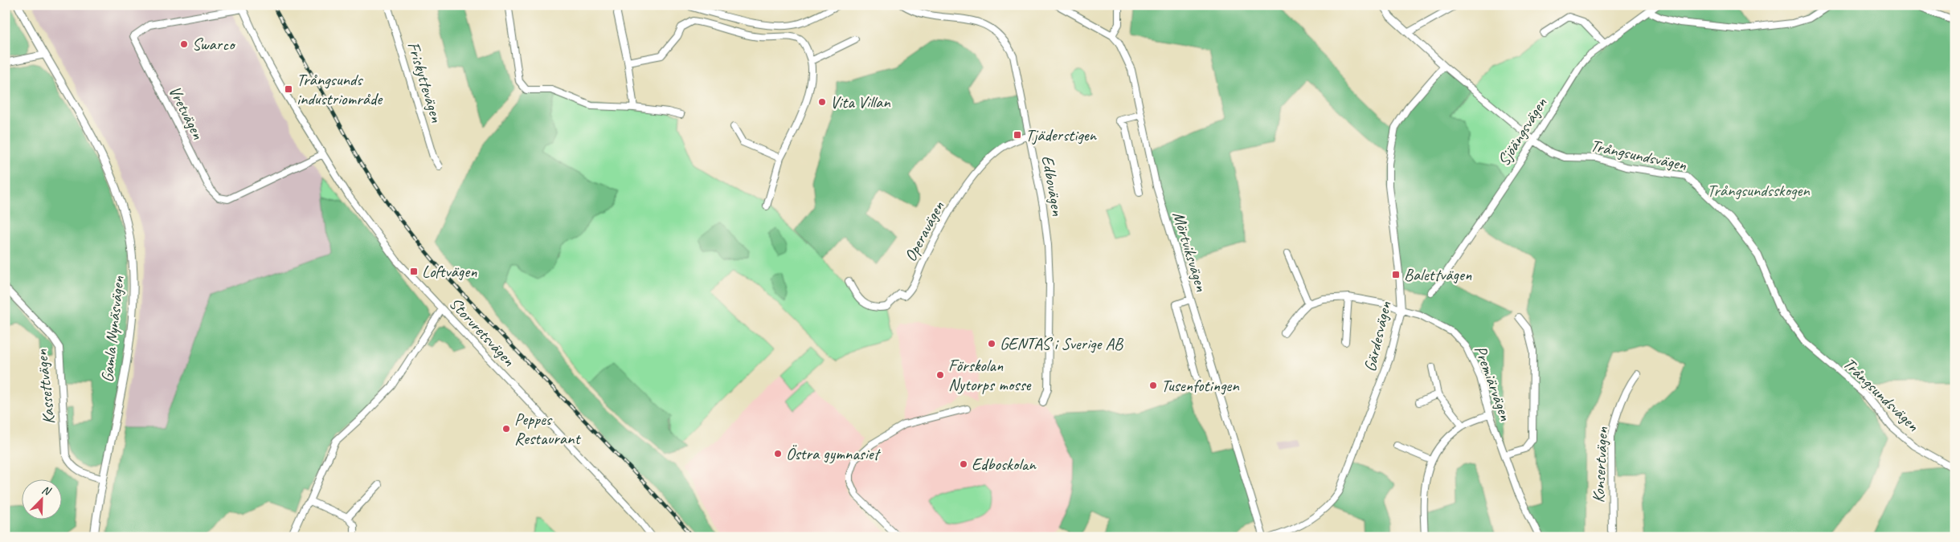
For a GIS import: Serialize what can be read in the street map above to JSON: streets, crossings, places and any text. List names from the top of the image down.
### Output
{
  "streets": {
    "street": [
      "Friskyttevägen",
      "Vretvägen",
      "Sjöängsvägen",
      "Trångsundsvägen",
      "Edbovägen",
      "Operavägen",
      "Mörtviksvägen",
      "Gamla Nynäsvägen",
      "Storvretsvägen",
      "Gärdesvägen",
      "Premiärvägen",
      "Kassettvägen",
      "Konsertvägen"
    ]
  },
  "crossings": [
    ["Vretvägen", "Storvretsvägen"],
    ["Sjöängsvägen", "Trångsundsvägen"],
    ["Trångsundsvägen", "Gärdesvägen"],
    ["Edbovägen", "Operavägen"],
    ["Gamla Nynäsvägen", "Kassettvägen"],
    ["Gärdesvägen", "Premiärvägen"]
  ],
  "parks": ["Trångsundsskogen"],
  "places": {
    "other": [
      "Swarco",
      "Vita Villan",
      "GENTAS i Sverige AB",
      "Förskolan Nytorps mosse",
      "Tusenfotingen",
      "Peppes Restaurant",
      "Östra gymnasiet",
      "Edboskolan"
    ],
    "transit": [
      "Trångsunds industriområde",
      "Tjäderstigen",
      "Loftvägen",
      "Balettvägen"
    ]
  },
  "north": "top right"
}
